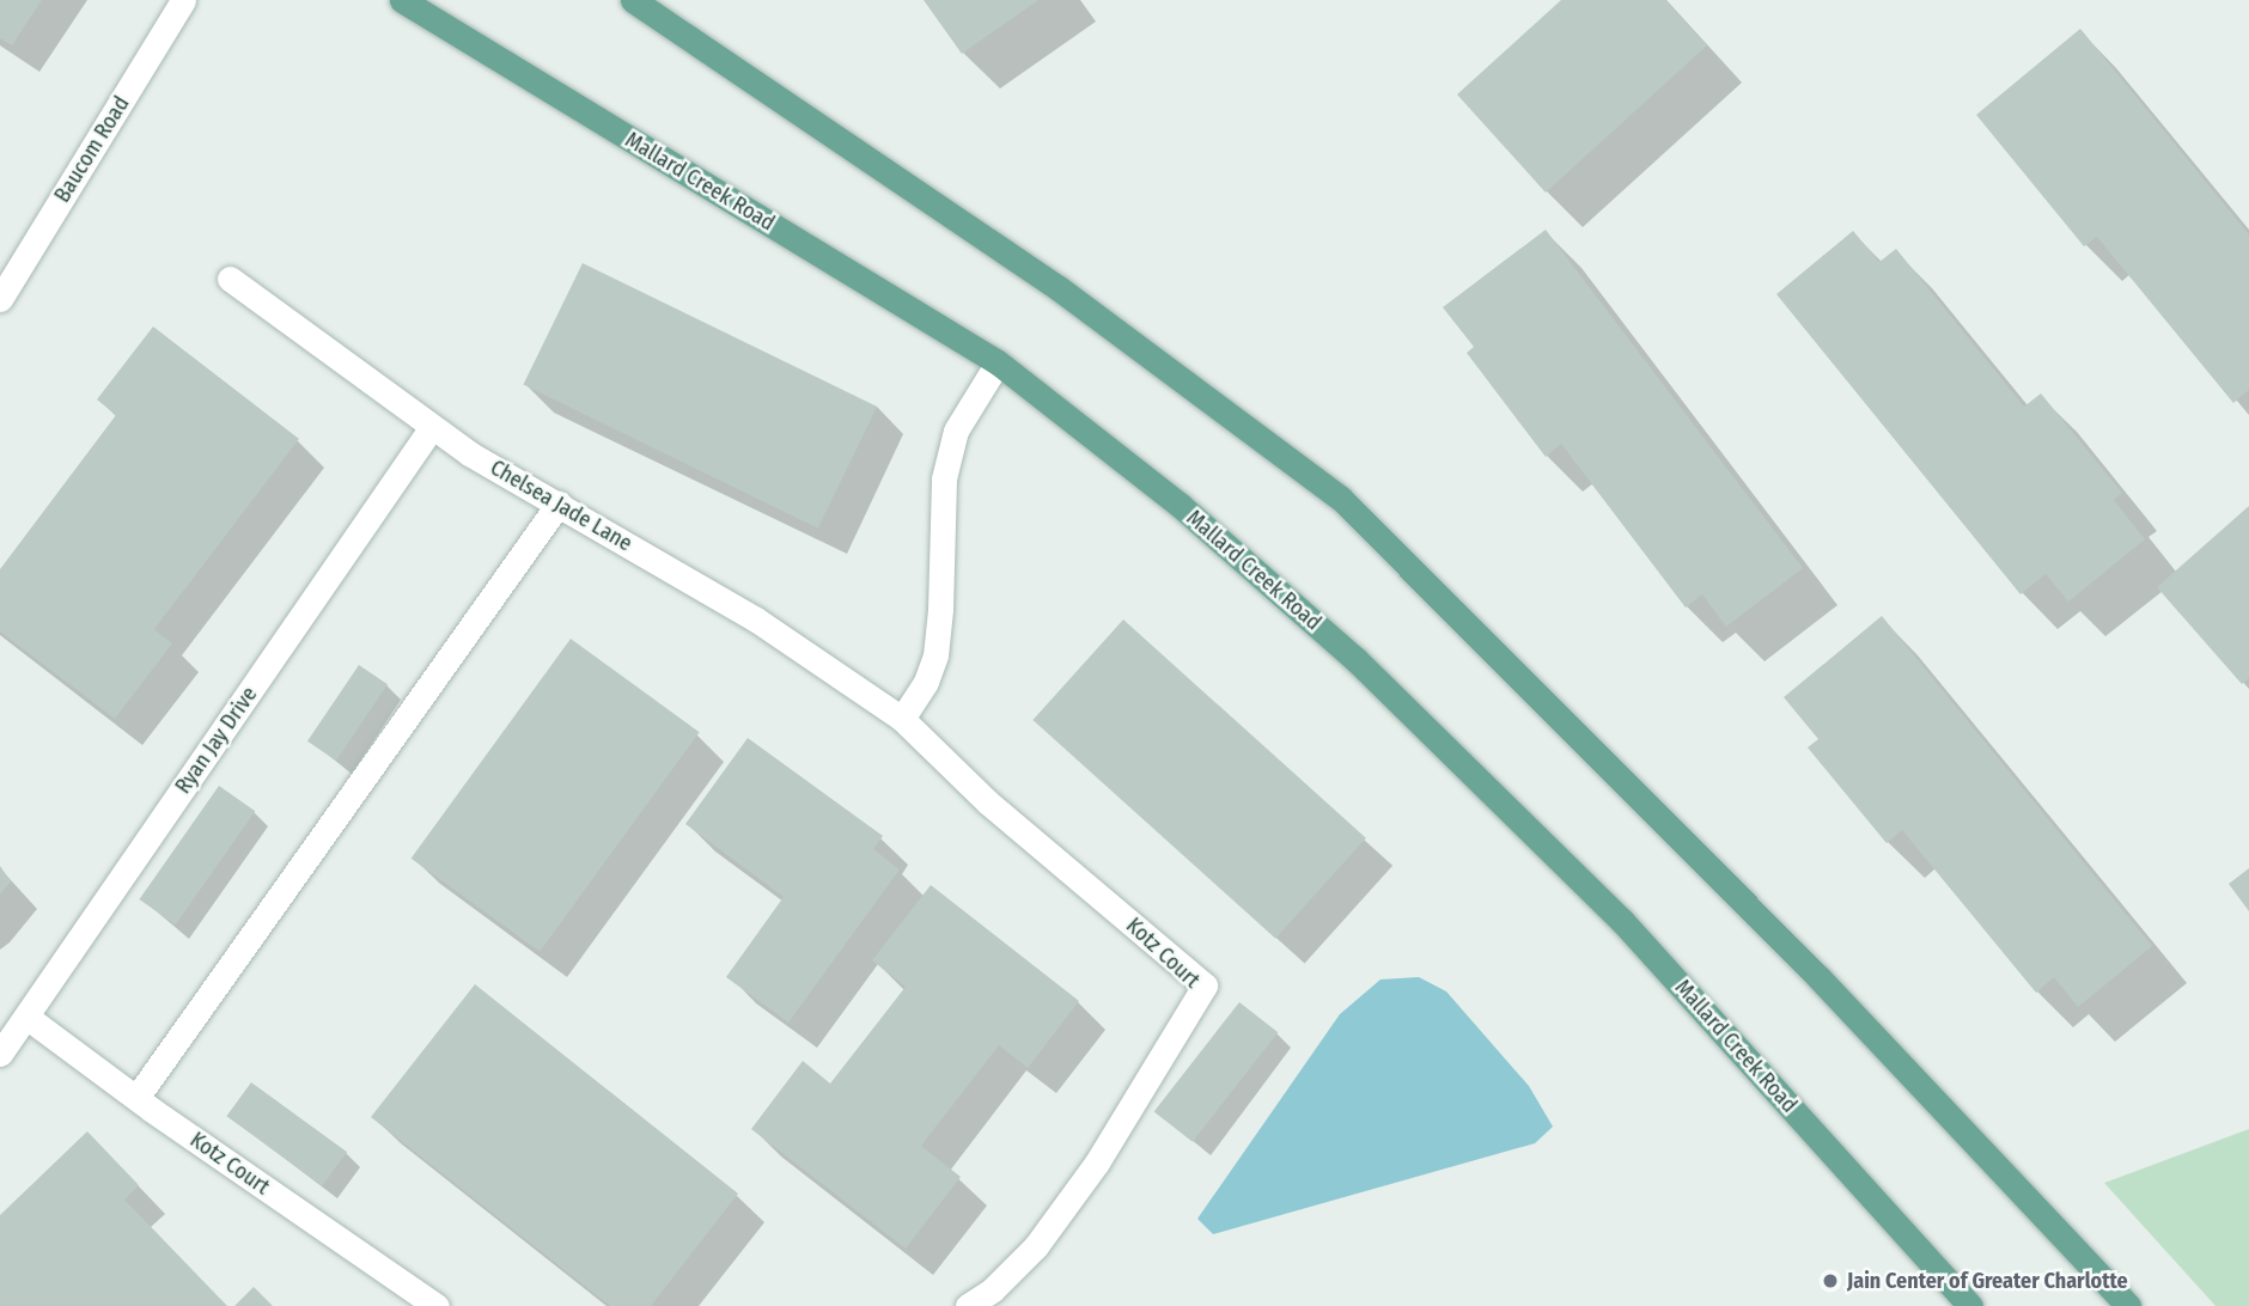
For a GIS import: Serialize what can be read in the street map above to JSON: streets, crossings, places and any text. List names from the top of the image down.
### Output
{
  "streets": {
    "main road": ["Mallard Creek Road"],
    "street": [
      "Baucom Road",
      "Chelsea Jade Lane",
      "Ryan Jay Drive",
      "Kotz Court"
    ]
  },
  "crossings": [
    ["Chelsea Jade Lane", "Ryan Jay Drive"],
    ["Chelsea Jade Lane", "Kotz Court"],
    ["Ryan Jay Drive", "Kotz Court"]
  ],
  "places": ["Jain Center of Greater Charlotte"]
}
